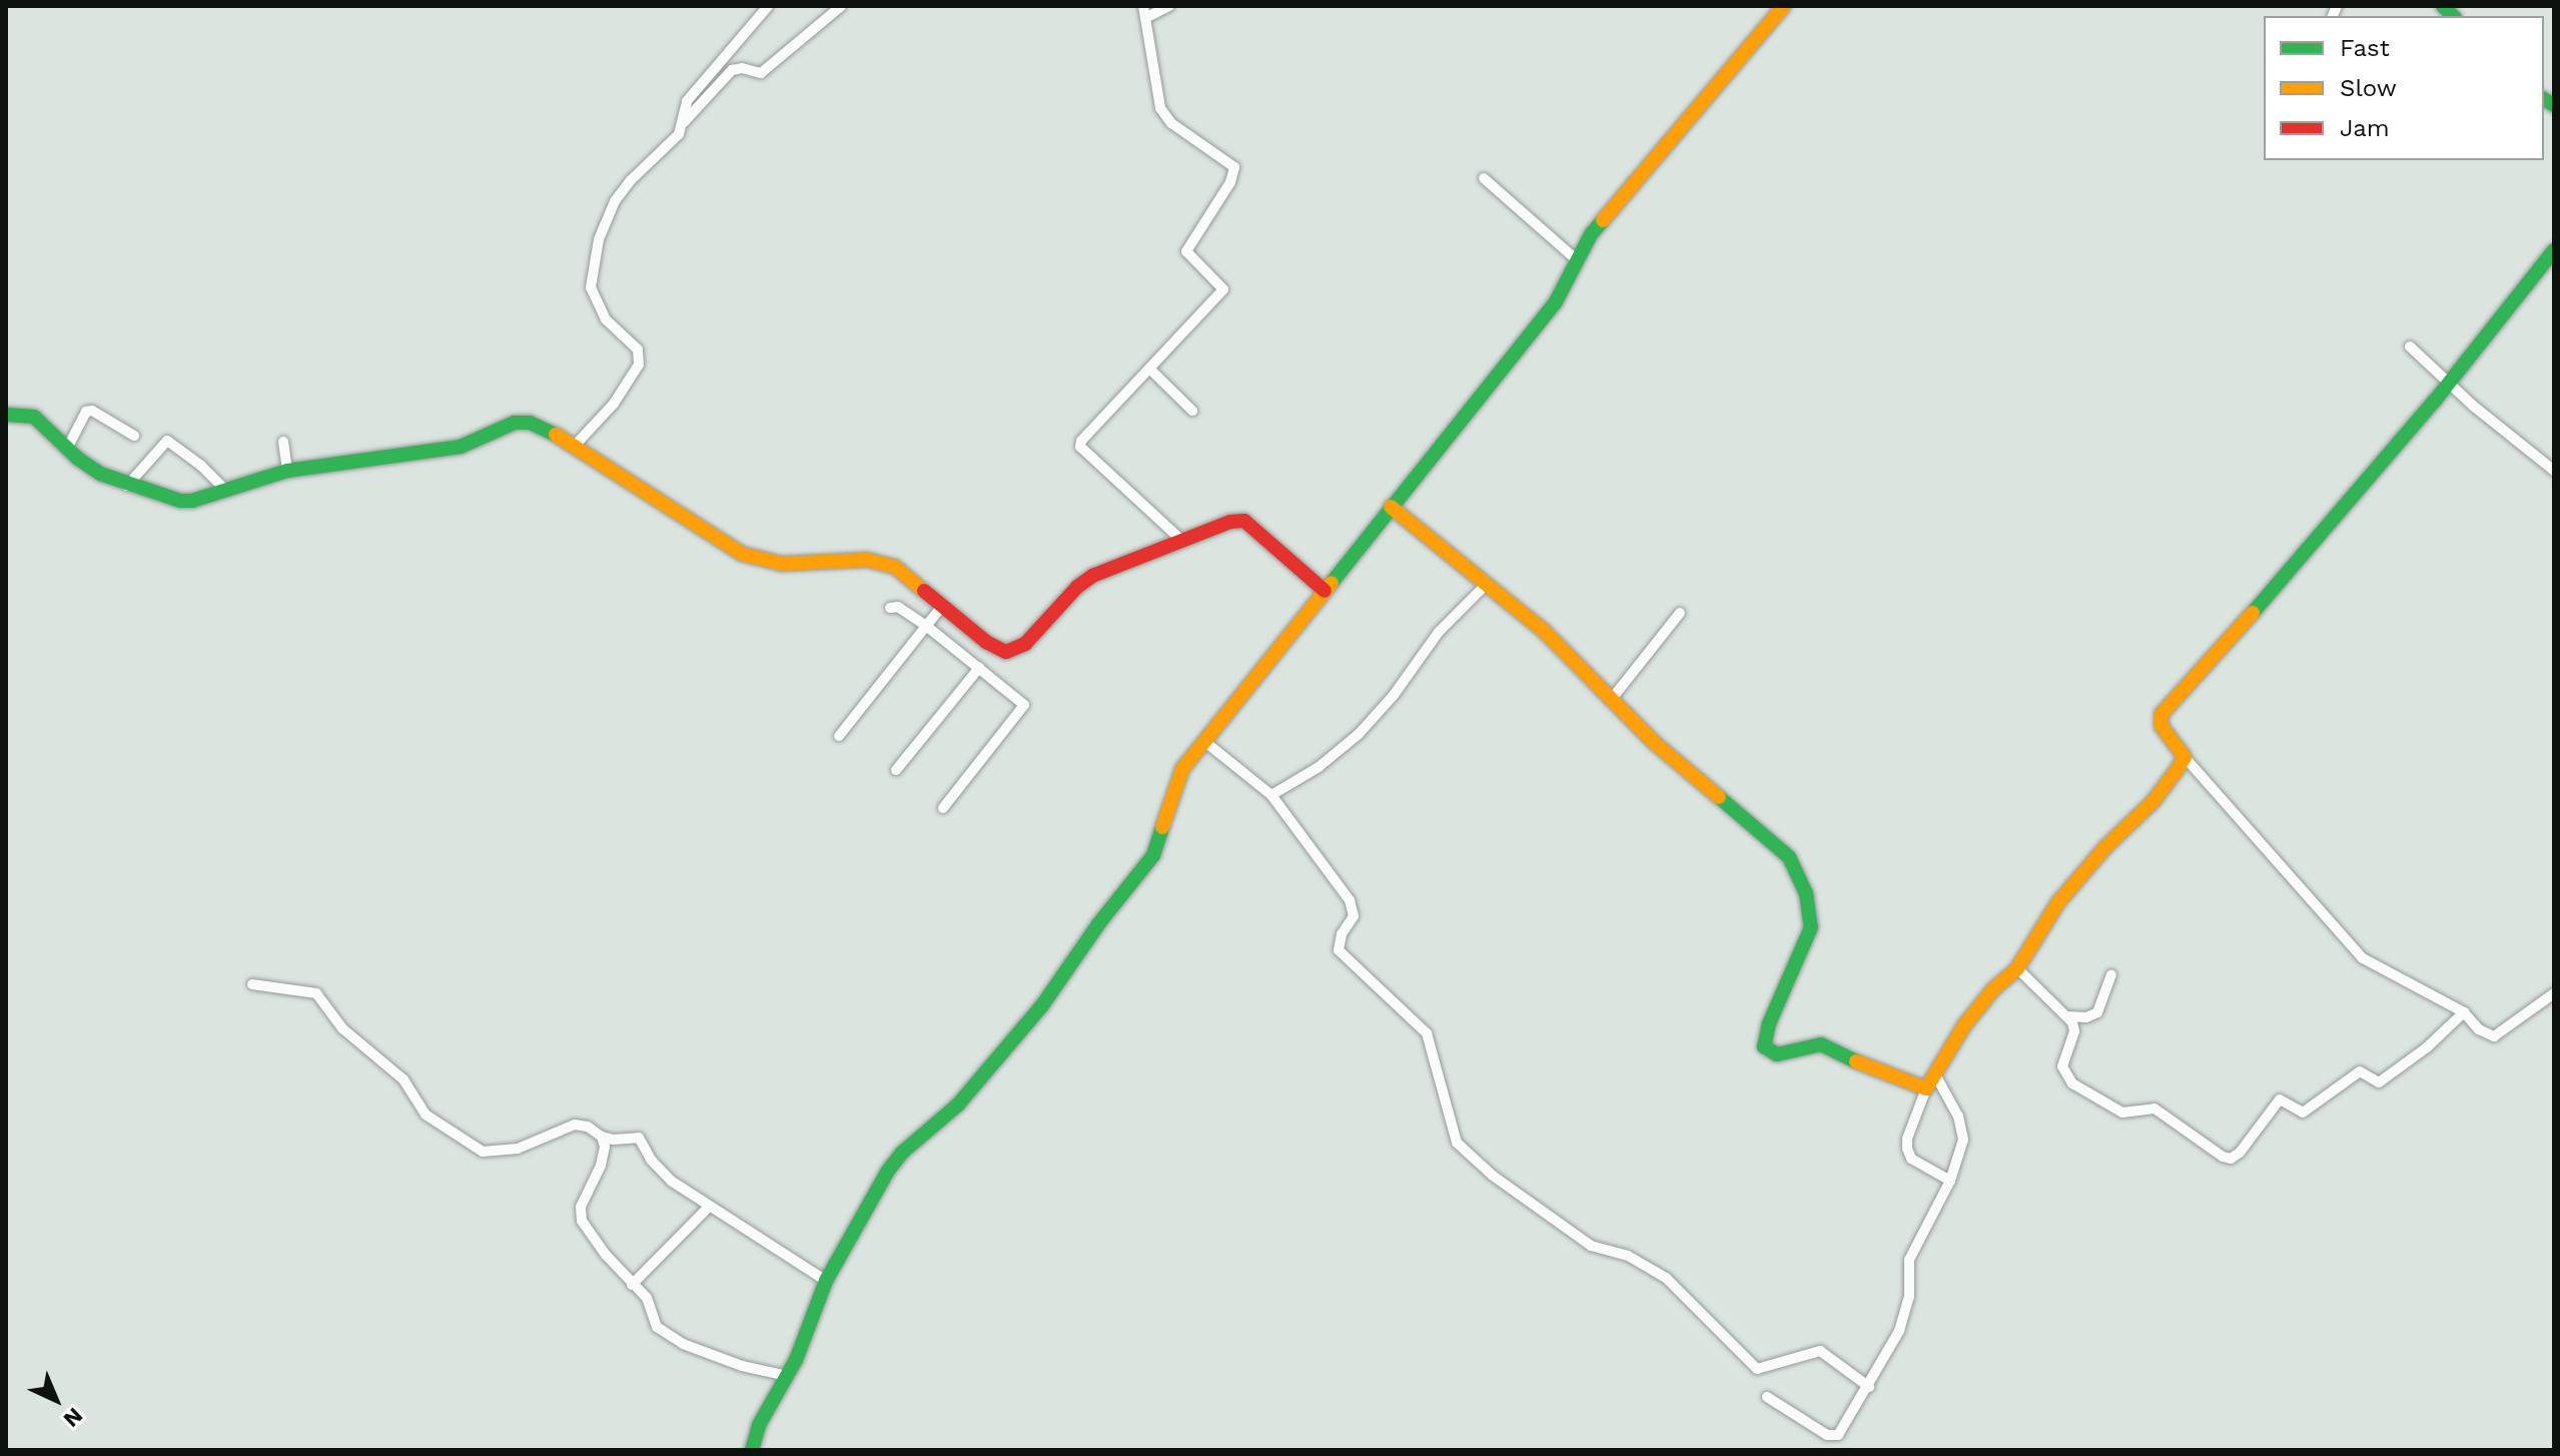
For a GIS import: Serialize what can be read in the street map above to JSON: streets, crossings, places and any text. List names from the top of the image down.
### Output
{
  "legend": ["Fast", "Slow", "Jam"],
  "north": "bottom right"
}
